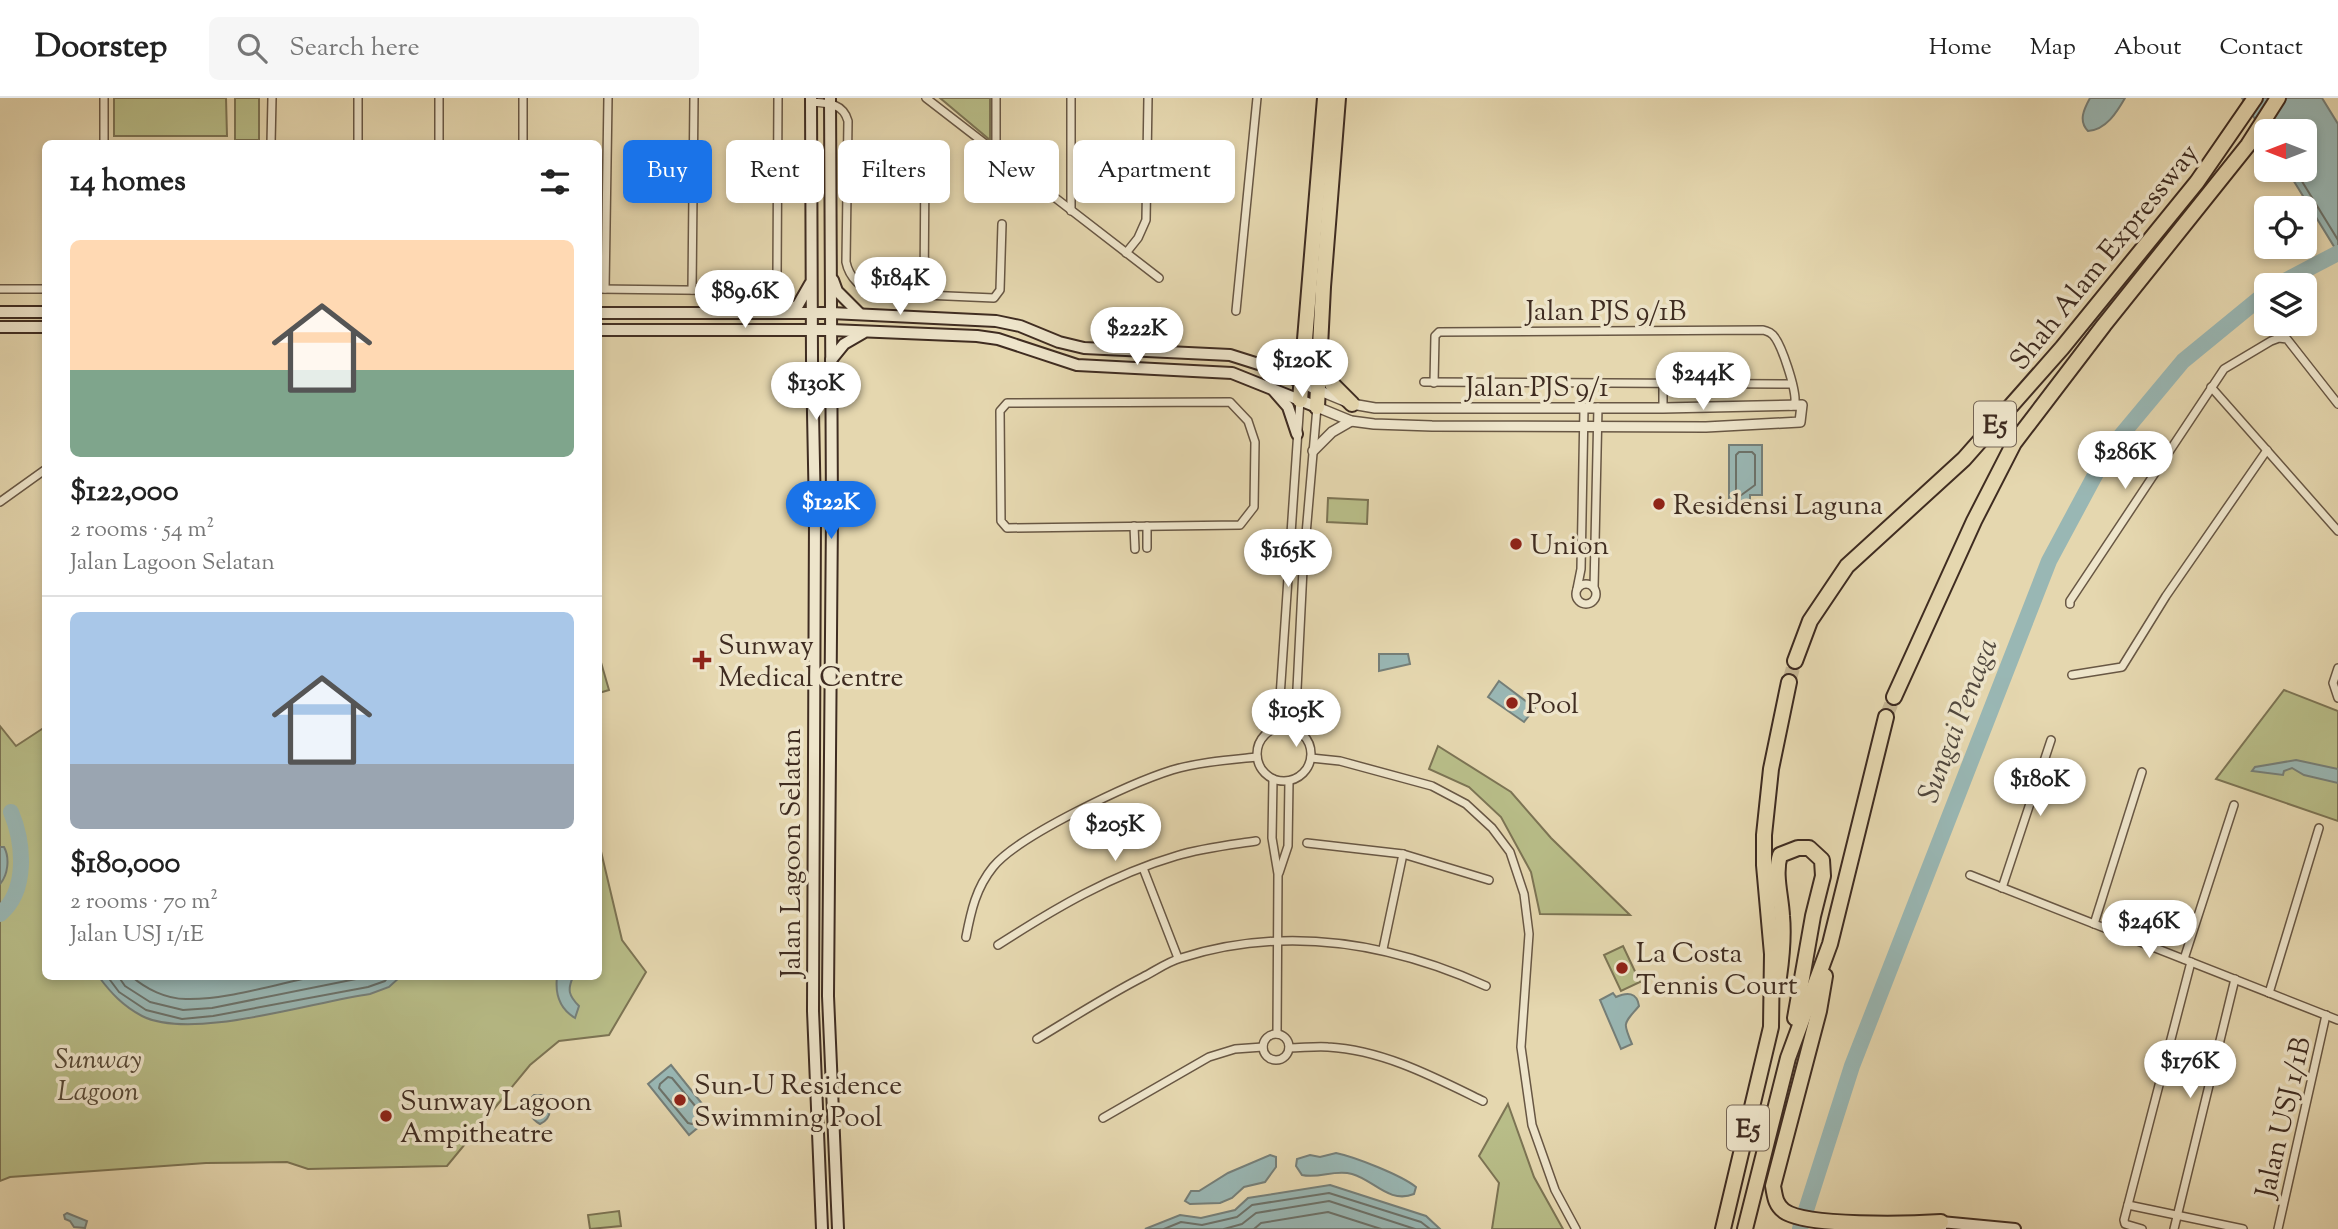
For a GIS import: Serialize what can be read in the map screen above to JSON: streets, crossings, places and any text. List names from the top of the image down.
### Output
{
  "streets": {
    "highway": ["Shah Alam Expressway", "E5"],
    "main road": ["Jalan Lagoon Selatan"],
    "street": ["Jalan PJS 9/1B", "Jalan PJS 9/1", "Jalan USJ 1/1B"]
  },
  "water": ["Sungai Penaga"],
  "parks": ["Sunway Lagoon"],
  "places": {
    "other": [
      "Residensi Laguna",
      "Union",
      "Pool",
      "La Costa Tennis Court",
      "Sun-U Residence Swimming Pool",
      "Sunway Lagoon Ampitheatre"
    ],
    "health": ["Sunway Medical Centre"]
  },
  "north": "left",
  "page": {
    "header": "Doorstep",
    "search": "Search here",
    "nav": [
      "Home",
      "Map",
      "About",
      "Contact"
    ],
    "chip": [
      "Buy",
      "Rent",
      "Filters",
      "New",
      "Apartment"
    ],
    "heading": "14 homes",
    "list": [
      {
        "name": "$122,000",
        "note": "2 rooms · 54 m² · Jalan Lagoon Selatan"
      },
      {
        "name": "$180,000",
        "note": "2 rooms · 70 m² · Jalan USJ 1/1E"
      }
    ],
    "price": [
      "$184K",
      "$89.6K",
      "$222K",
      "$120K",
      "$244K",
      "$130K",
      "$286K",
      "$122K",
      "$165K",
      "$105K",
      "$180K",
      "$205K",
      "$246K",
      "$176K"
    ]
  }
}
